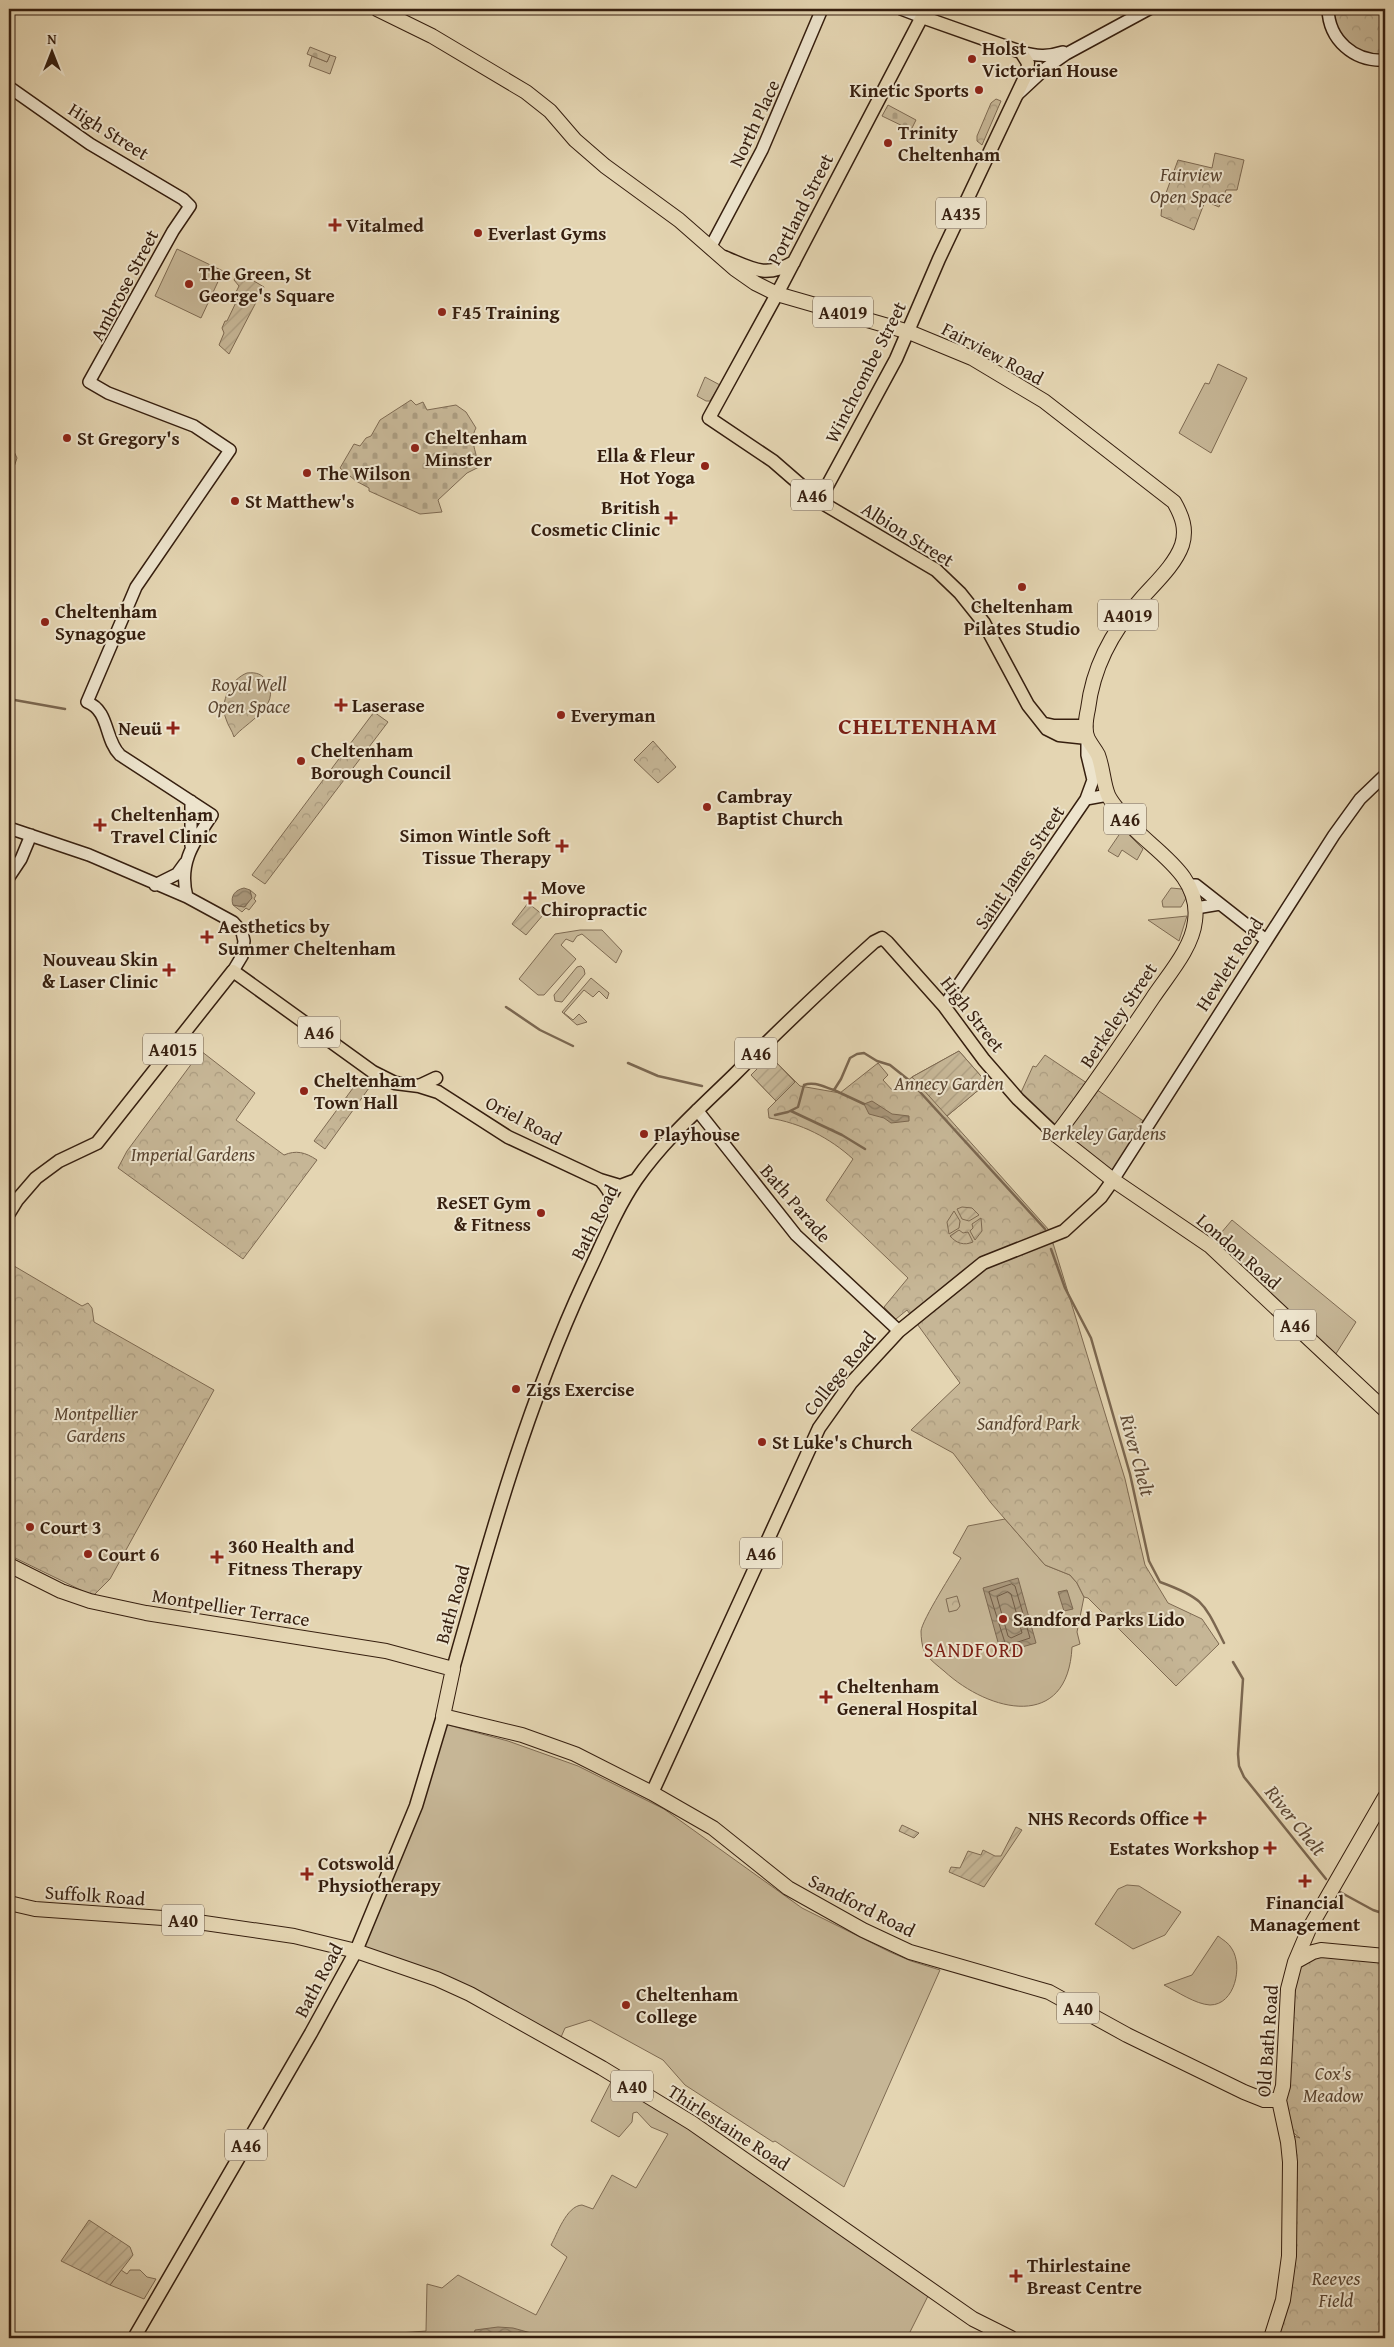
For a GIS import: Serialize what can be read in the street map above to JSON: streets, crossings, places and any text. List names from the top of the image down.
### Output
{
  "streets": {
    "highway": [
      "A4019",
      "Fairview Road",
      "A46",
      "Berkeley Street",
      "Bath Road",
      "London Road",
      "Montpellier Terrace",
      "Suffolk Road",
      "Sandford Road",
      "A40",
      "Old Bath Road",
      "Thirlestaine Road"
    ],
    "main road": [
      "High Street",
      "Portland Street",
      "A435",
      "Winchcombe Street",
      "Albion Street",
      "A4015",
      "Oriel Road",
      "College Road"
    ],
    "street": [
      "North Place",
      "Ambrose Street",
      "Saint James Street",
      "Hewlett Road",
      "Bath Parade"
    ]
  },
  "crossings": [
    ["North Place", "A4019"],
    ["North Place", "Fairview Road"],
    ["High Street", "Ambrose Street"],
    ["High Street", "Saint James Street"],
    ["High Street", "Berkeley Street"],
    ["High Street", "Bath Road"],
    ["High Street", "London Road"],
    ["Portland Street", "Fairview Road"],
    ["Portland Street", "Albion Street"],
    ["A435", "Winchcombe Street"],
    ["A4019", "Fairview Road"],
    ["Fairview Road", "Winchcombe Street"],
    ["Fairview Road", "A46"],
    ["Fairview Road", "Albion Street"],
    ["Fairview Road", "Saint James Street"],
    ["Winchcombe Street", "Albion Street"],
    ["A46", "Albion Street"],
    ["A46", "Saint James Street"],
    ["A46", "Berkeley Street"],
    ["Albion Street", "Saint James Street"],
    ["Hewlett Road", "London Road"],
    ["Hewlett Road", "College Road"],
    ["Berkeley Street", "London Road"],
    ["A4015", "Oriel Road"],
    ["Oriel Road", "Bath Road"],
    ["Bath Parade", "Bath Road"],
    ["Bath Parade", "College Road"],
    ["Bath Road", "Montpellier Terrace"],
    ["Bath Road", "Suffolk Road"],
    ["Bath Road", "Sandford Road"],
    ["Bath Road", "Thirlestaine Road"],
    ["London Road", "College Road"],
    ["College Road", "Sandford Road"],
    ["Suffolk Road", "Thirlestaine Road"],
    ["Sandford Road", "Old Bath Road"]
  ],
  "districts": ["CHELTENHAM", "SANDFORD"],
  "water": ["River Chelt"],
  "parks": [
    "Fairview Open Space",
    "Royal Well Open Space",
    "Annecy Garden",
    "Berkeley Gardens",
    "Imperial Gardens",
    "Montpellier Gardens",
    "Sandford Park",
    "Cox's Meadow",
    "Reeves Field"
  ],
  "places": {
    "other": [
      "Holst Victorian House",
      "Kinetic Sports",
      "Trinity Cheltenham",
      "Everlast Gyms",
      "The Green, St George's Square",
      "F45 Training",
      "St Gregory's",
      "Cheltenham Minster",
      "Ella & Fleur Hot Yoga",
      "The Wilson",
      "St Matthew's",
      "Cheltenham Pilates Studio",
      "Cheltenham Synagogue",
      "Everyman",
      "Cheltenham Borough Council",
      "Cambray Baptist Church",
      "Cheltenham Town Hall",
      "Playhouse",
      "ReSET Gym & Fitness",
      "Zigs Exercise",
      "St Luke's Church",
      "Court 3",
      "Court 6",
      "Sandford Parks Lido",
      "Cheltenham College"
    ],
    "health": [
      "Vitalmed",
      "British Cosmetic Clinic",
      "Laserase",
      "Neuü",
      "Cheltenham Travel Clinic",
      "Simon Wintle Soft Tissue Therapy",
      "Move Chiropractic",
      "Aesthetics by Summer Cheltenham",
      "Nouveau Skin & Laser Clinic",
      "360 Health and Fitness Therapy",
      "Cheltenham General Hospital",
      "NHS Records Office",
      "Estates Workshop",
      "Cotswold Physiotherapy",
      "Financial Management",
      "Thirlestaine Breast Centre"
    ]
  },
  "north": "top"
}
